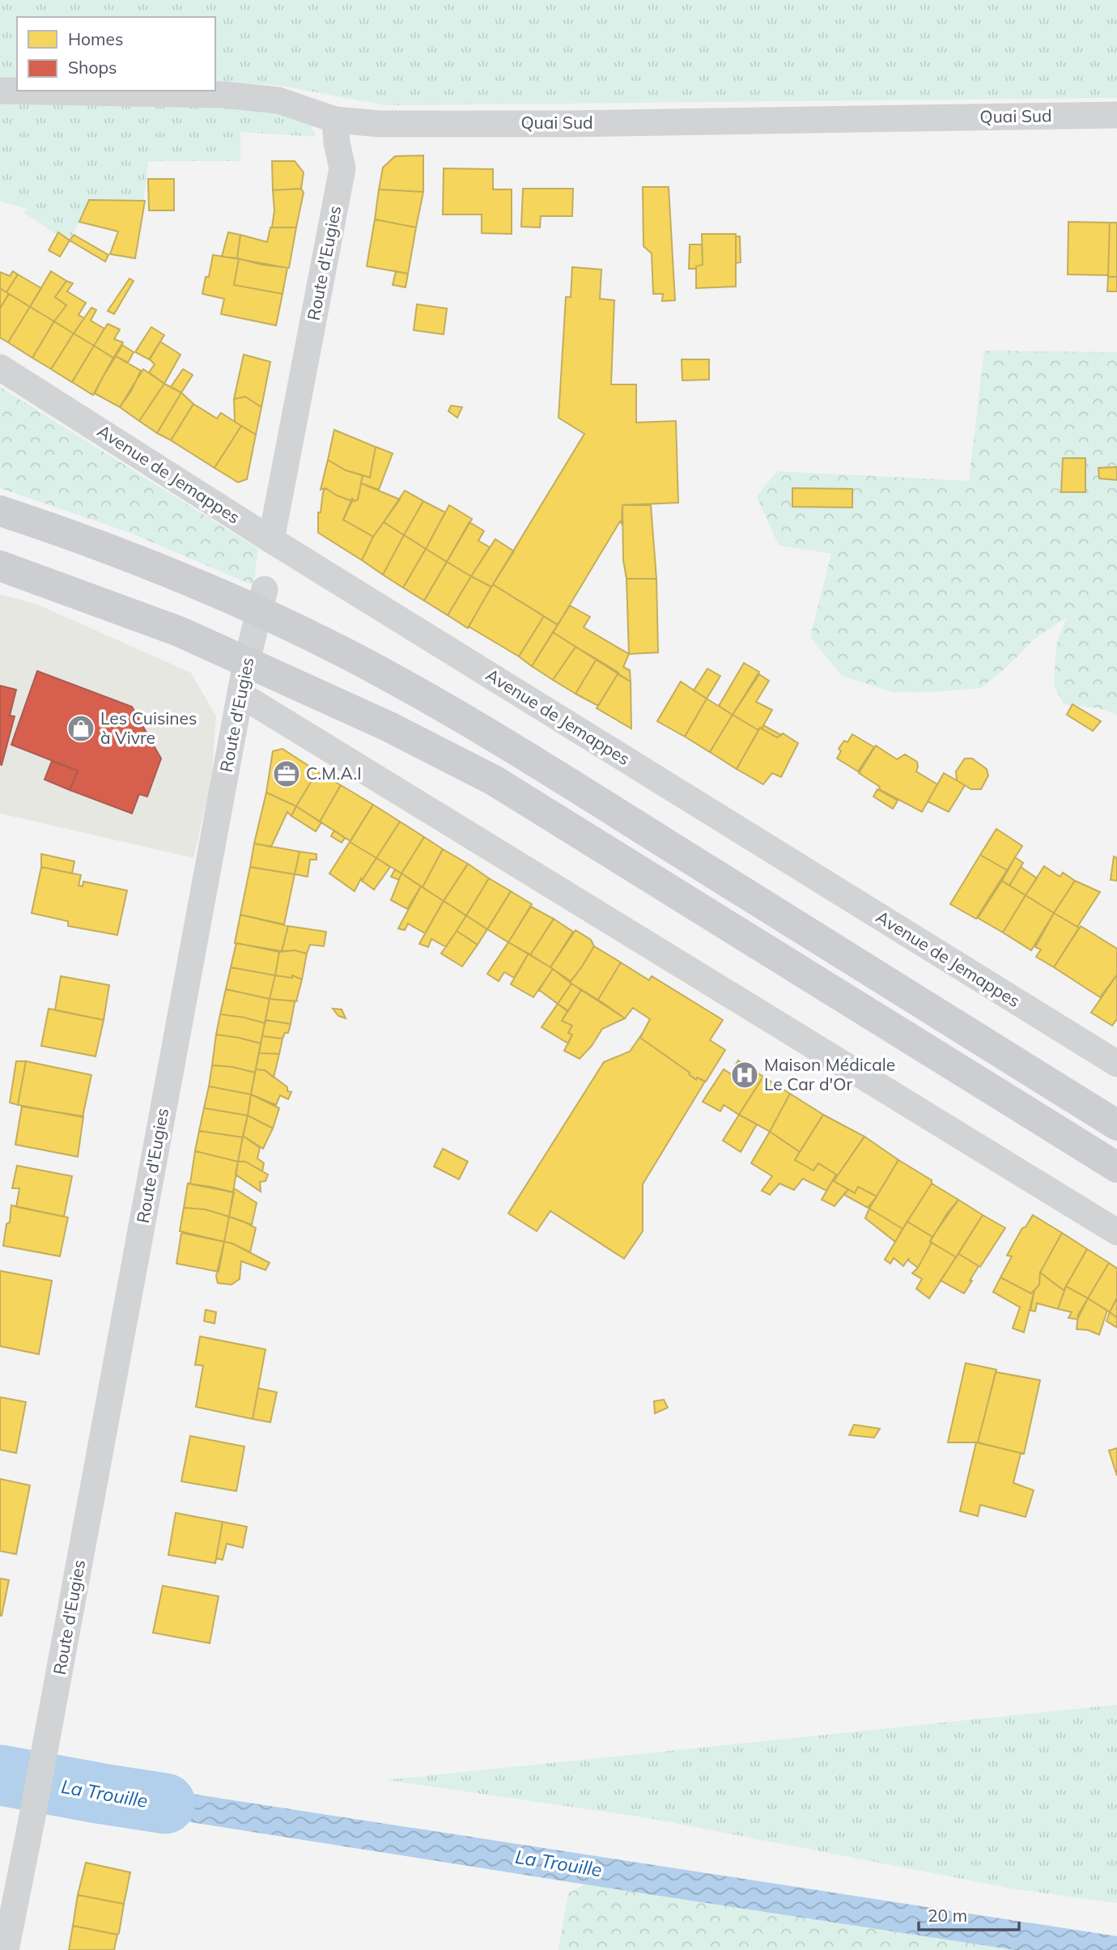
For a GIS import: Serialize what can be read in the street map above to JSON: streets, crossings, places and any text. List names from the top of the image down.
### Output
{
  "streets": {
    "street": ["Quai Sud", "Route d'Eugies", "Avenue de Jemappes"]
  },
  "crossings": [
    ["Quai Sud", "Route d'Eugies"],
    ["Route d'Eugies", "Avenue de Jemappes"]
  ],
  "water": ["La Trouille"],
  "places": {
    "shop": ["Les Cuisines à Vivre"],
    "office": ["C.M.A.I"],
    "hospital": ["Maison Médicale Le Car d'Or"]
  },
  "legend": ["Homes", "Shops"],
  "scale_bar": "20 m"
}
